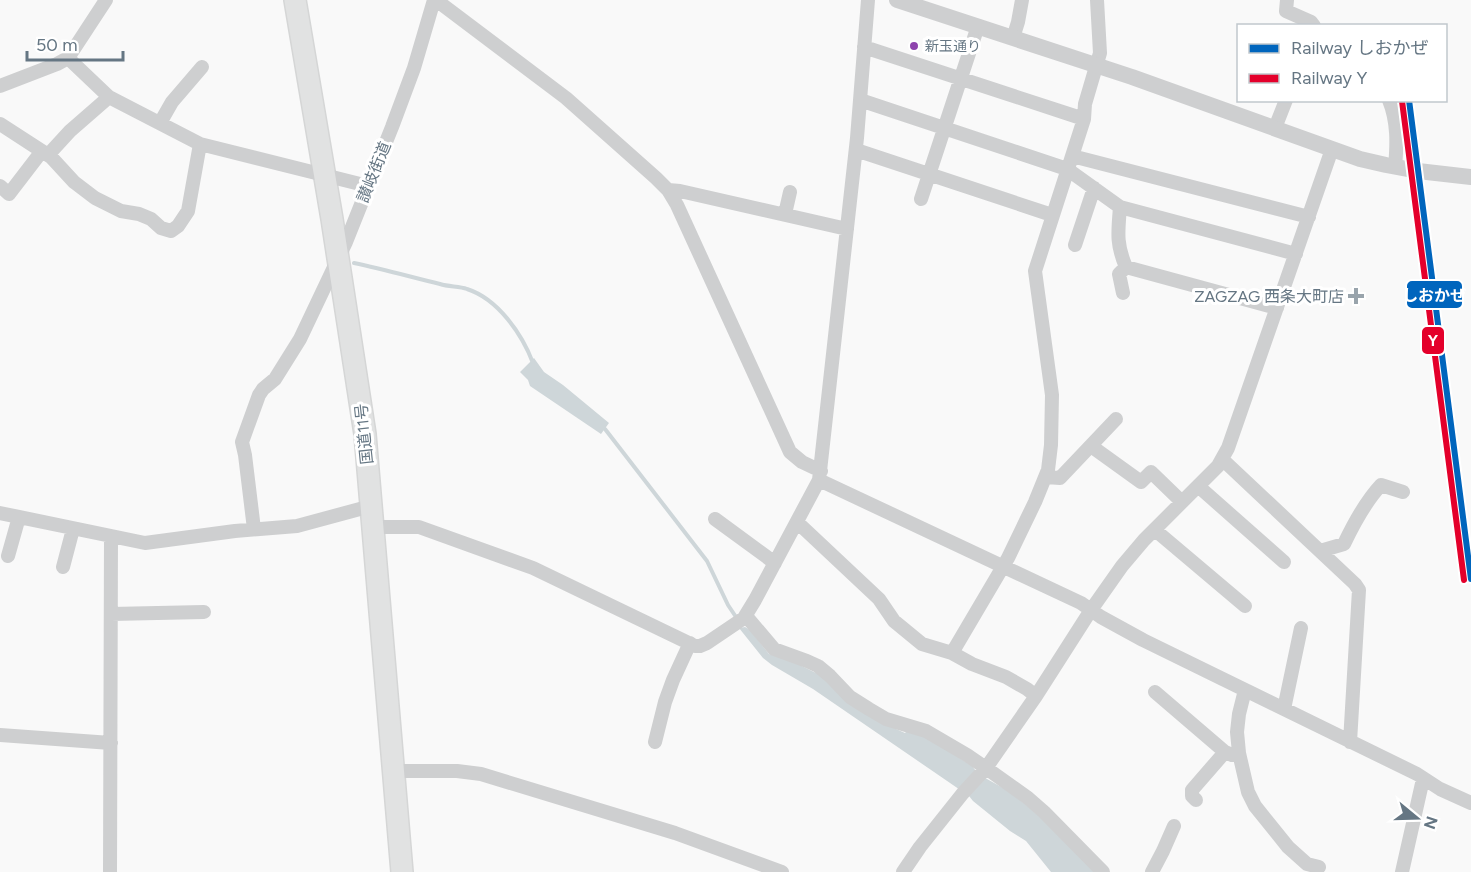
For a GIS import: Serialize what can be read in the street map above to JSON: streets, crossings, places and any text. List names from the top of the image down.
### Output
{
  "streets": {
    "highway": ["国道11号"],
    "street": ["讃岐街道"]
  },
  "crossings": [
    ["讃岐街道", "国道11号"]
  ],
  "places": {
    "other": ["新玉通り"],
    "health": ["ZAGZAG 西条大町店"]
  },
  "lines": ["rail line しおかぜ", "rail line Y"],
  "legend": ["Railway しおかぜ", "Railway Y"],
  "scale_bar": "50 m",
  "north": "right"
}
